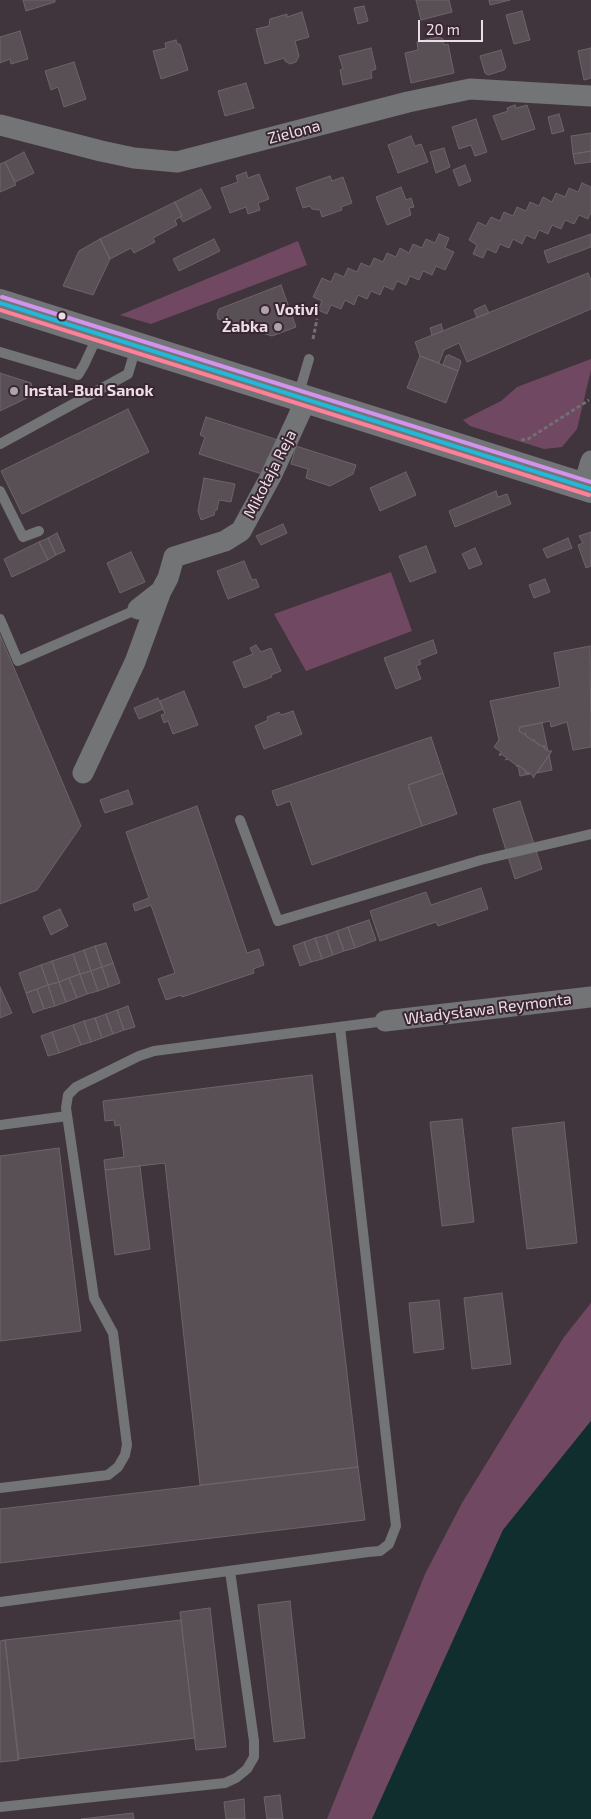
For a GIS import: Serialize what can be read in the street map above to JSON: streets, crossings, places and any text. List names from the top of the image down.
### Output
{
  "streets": {
    "street": ["Zielona", "Mikołaja Reja", "Władysława Reymonta"]
  },
  "places": ["Votivi", "Żabka", "Instal-Bud Sanok"],
  "scale_bar": "20 m"
}
